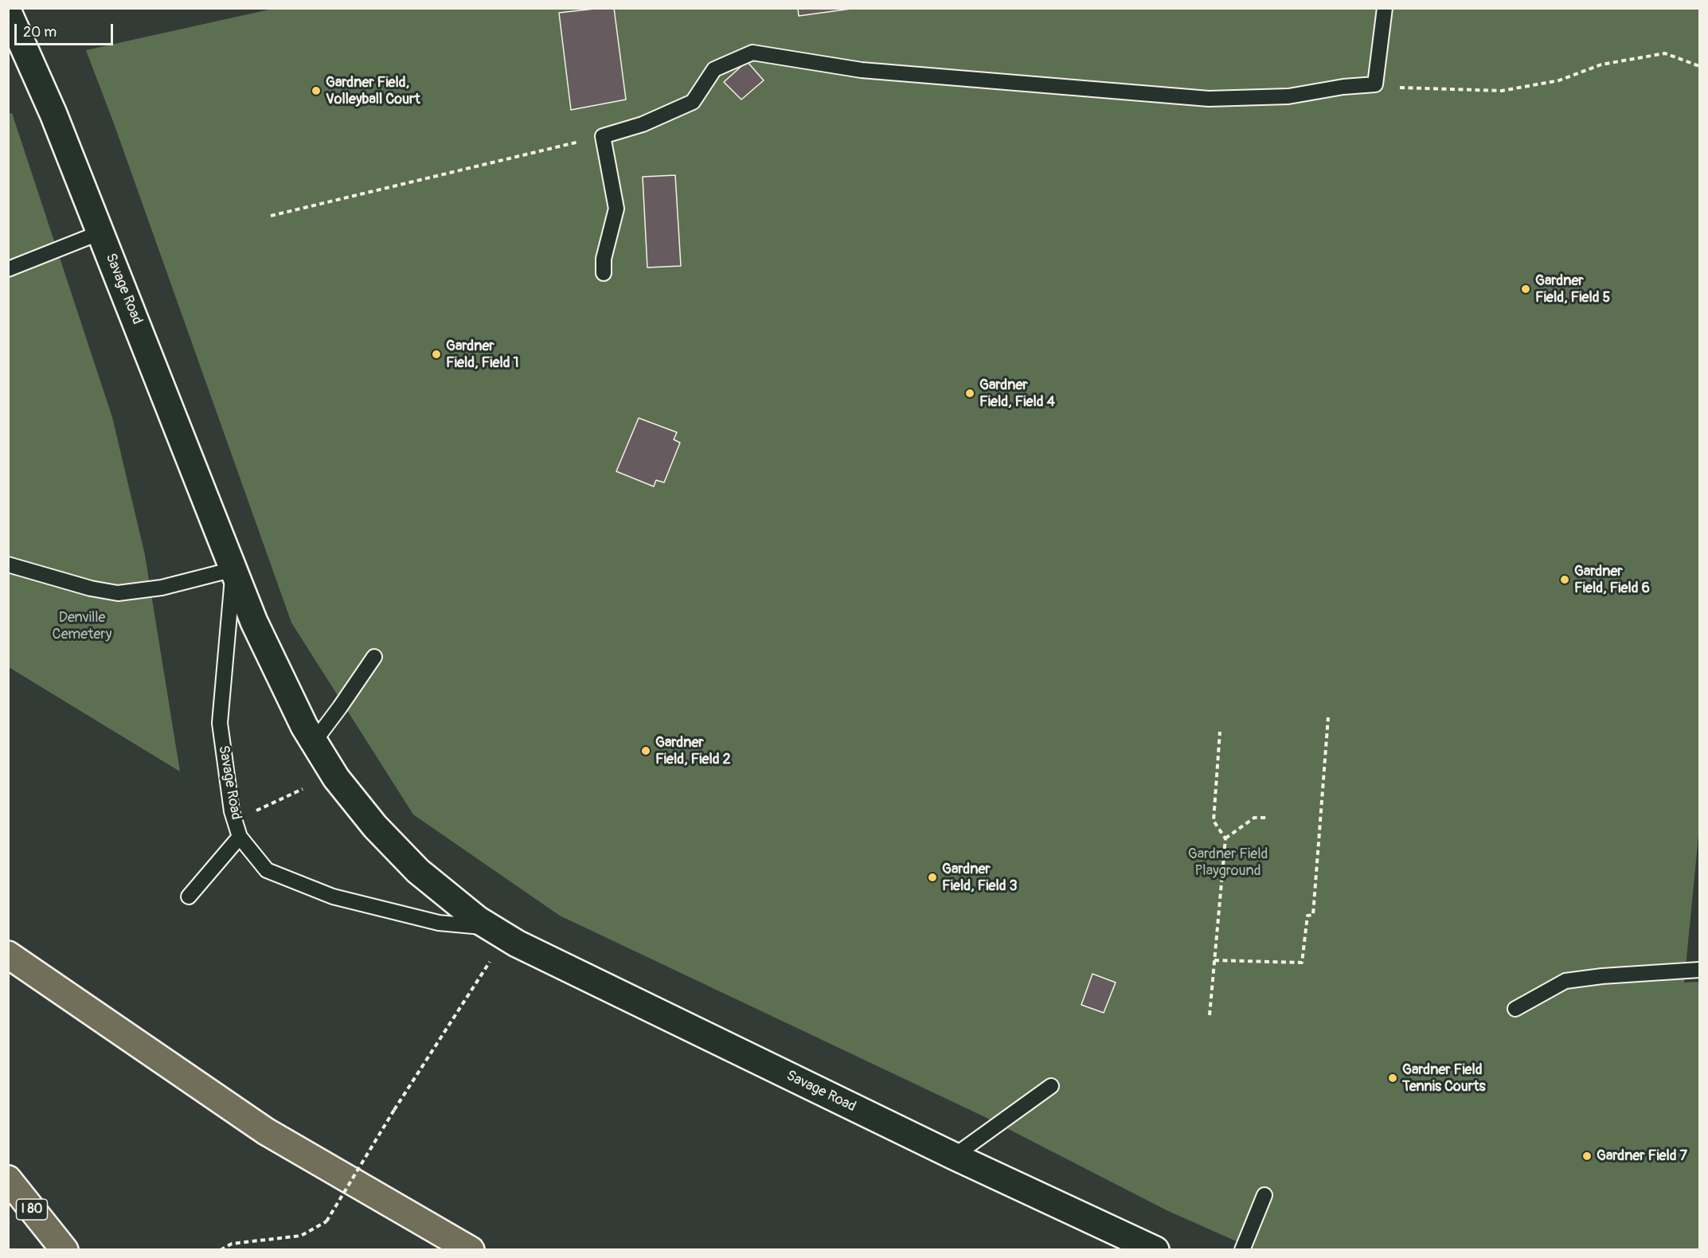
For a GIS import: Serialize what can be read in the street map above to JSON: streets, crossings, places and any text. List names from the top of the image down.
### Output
{
  "streets": {
    "highway": ["I 80"],
    "street": ["Savage Road"]
  },
  "parks": ["Denville Cemetery", "Gardner Field Playground"],
  "places": [
    "Gardner Field, Volleyball Court",
    "Gardner Field, Field 5",
    "Gardner Field, Field 1",
    "Gardner Field, Field 4",
    "Gardner Field, Field 6",
    "Gardner Field, Field 2",
    "Gardner Field, Field 3",
    "Gardner Field Tennis Courts",
    "Gardner Field 7"
  ],
  "scale_bar": "20 m"
}
